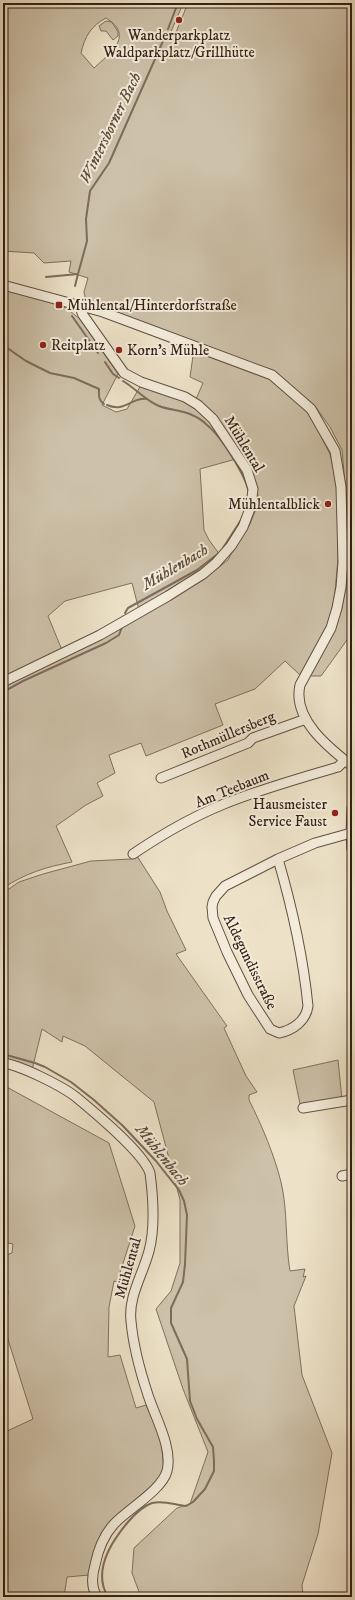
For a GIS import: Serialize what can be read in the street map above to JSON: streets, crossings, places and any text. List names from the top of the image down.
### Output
{
  "streets": {
    "street": [
      "Mühlental",
      "Rothmüllersberg",
      "Am Teebaum",
      "Aldegundisstraße"
    ]
  },
  "water": ["Wintersborner Bach", "Mühlenbach"],
  "places": {
    "other": [
      "Wanderparkplatz Waldparkplatz/Grillhütte",
      "Reitplatz",
      "Korn's Mühle",
      "Mühlentalblick",
      "Hausmeister Service Faust"
    ],
    "transit": ["Mühlental/Hinterdorfstraße"]
  }
}
